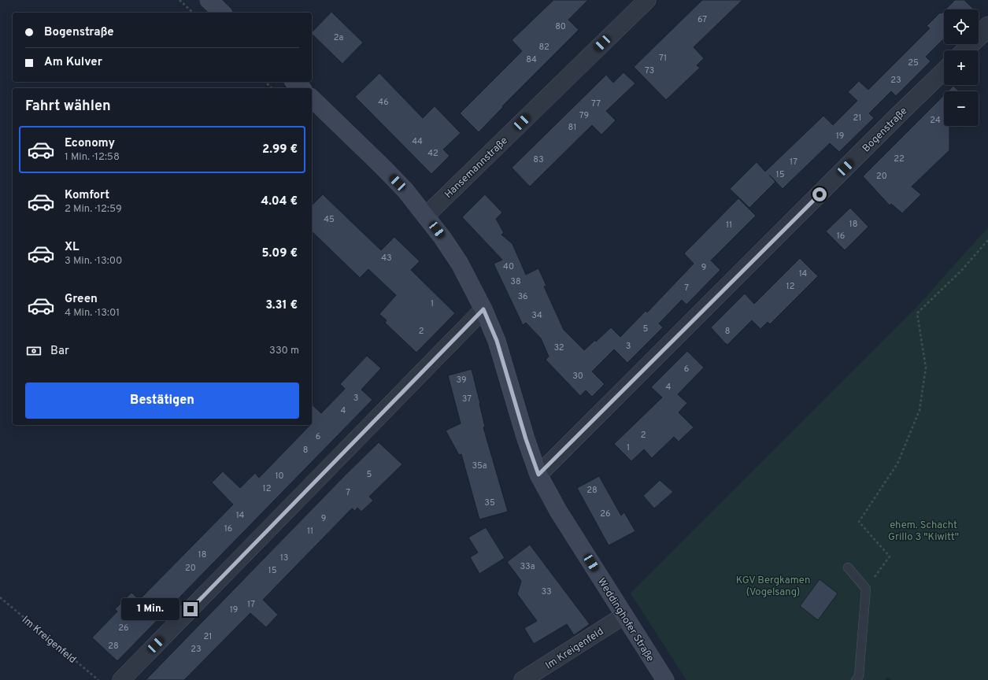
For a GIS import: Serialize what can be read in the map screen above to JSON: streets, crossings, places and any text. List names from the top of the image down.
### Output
{
  "streets": {
    "street": [
      "Bogenstraße",
      "Hansemannstraße",
      "Weddinghofer Straße",
      "Im Kreigenfeld"
    ]
  },
  "crossings": [
    ["Bogenstraße", "Weddinghofer Straße"],
    ["Hansemannstraße", "Weddinghofer Straße"],
    ["Weddinghofer Straße", "Im Kreigenfeld"]
  ],
  "parks": ["ehem. Schacht Grillo 3 \"Kiwitt\"", "KGV Bergkamen (Vogelsang)"],
  "house_numbers": [
    "67",
    "80",
    "2a",
    "82",
    "71",
    "84",
    "25",
    "73",
    "23",
    "46",
    "77",
    "79",
    "21",
    "24",
    "81",
    "19",
    "44",
    "42",
    "22",
    "83",
    "17",
    "15",
    "20",
    "45",
    "18",
    "11",
    "16",
    "43",
    "40",
    "9",
    "14",
    "38",
    "12",
    "7",
    "36",
    "1",
    "34",
    "5",
    "2",
    "8",
    "3",
    "32",
    "6",
    "30",
    "39",
    "4",
    "3",
    "37",
    "4",
    "2",
    "6",
    "1",
    "8",
    "35a",
    "5",
    "10",
    "12",
    "28",
    "7",
    "35",
    "26",
    "14",
    "9",
    "16",
    "11",
    "18",
    "13",
    "33a",
    "20",
    "15",
    "33",
    "17",
    "19",
    "26",
    "21",
    "28",
    "23"
  ],
  "page": {
    "map_buttons": ["+", "−"],
    "banner": ["Bogenstraße", "Am Kulver"],
    "heading": "Fahrt wählen",
    "list": [
      {
        "name": "Economy",
        "note": "1 Min. · 12:58",
        "value": "2.99 €"
      },
      {
        "name": "Komfort",
        "note": "2 Min. · 12:59",
        "value": "4.04 €"
      },
      {
        "name": "XL",
        "note": "3 Min. · 13:00",
        "value": "5.09 €"
      },
      {
        "name": "Green",
        "note": "4 Min. · 13:01",
        "value": "3.31 €"
      }
    ],
    "pay": ["Bar", "330 m"],
    "buttons": "Bestätigen",
    "bubble": "1 Min."
  }
}
